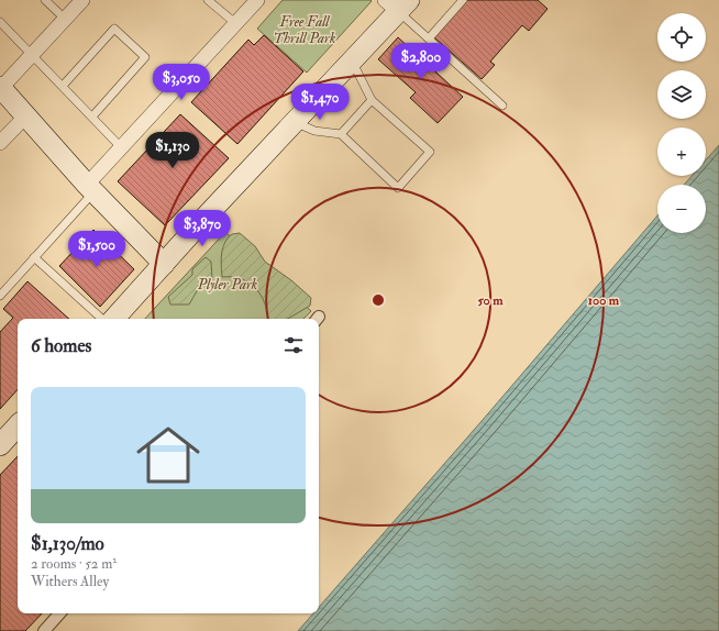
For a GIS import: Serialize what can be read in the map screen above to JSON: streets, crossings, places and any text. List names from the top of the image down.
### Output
{
  "parks": ["Free Fall Thrill Park", "Plyler Park"],
  "page": {
    "map_buttons": ["+", "−"],
    "price": [
      "$2,800",
      "$3,050",
      "$1,470",
      "$1,130",
      "$3,870",
      "$1,500"
    ],
    "heading": "6 homes",
    "list": [
      {
        "name": "$1,130/mo",
        "note": "2 rooms · 52 m² · Withers Alley"
      }
    ]
  },
  "rings": ["50 m", "100 m"]
}
